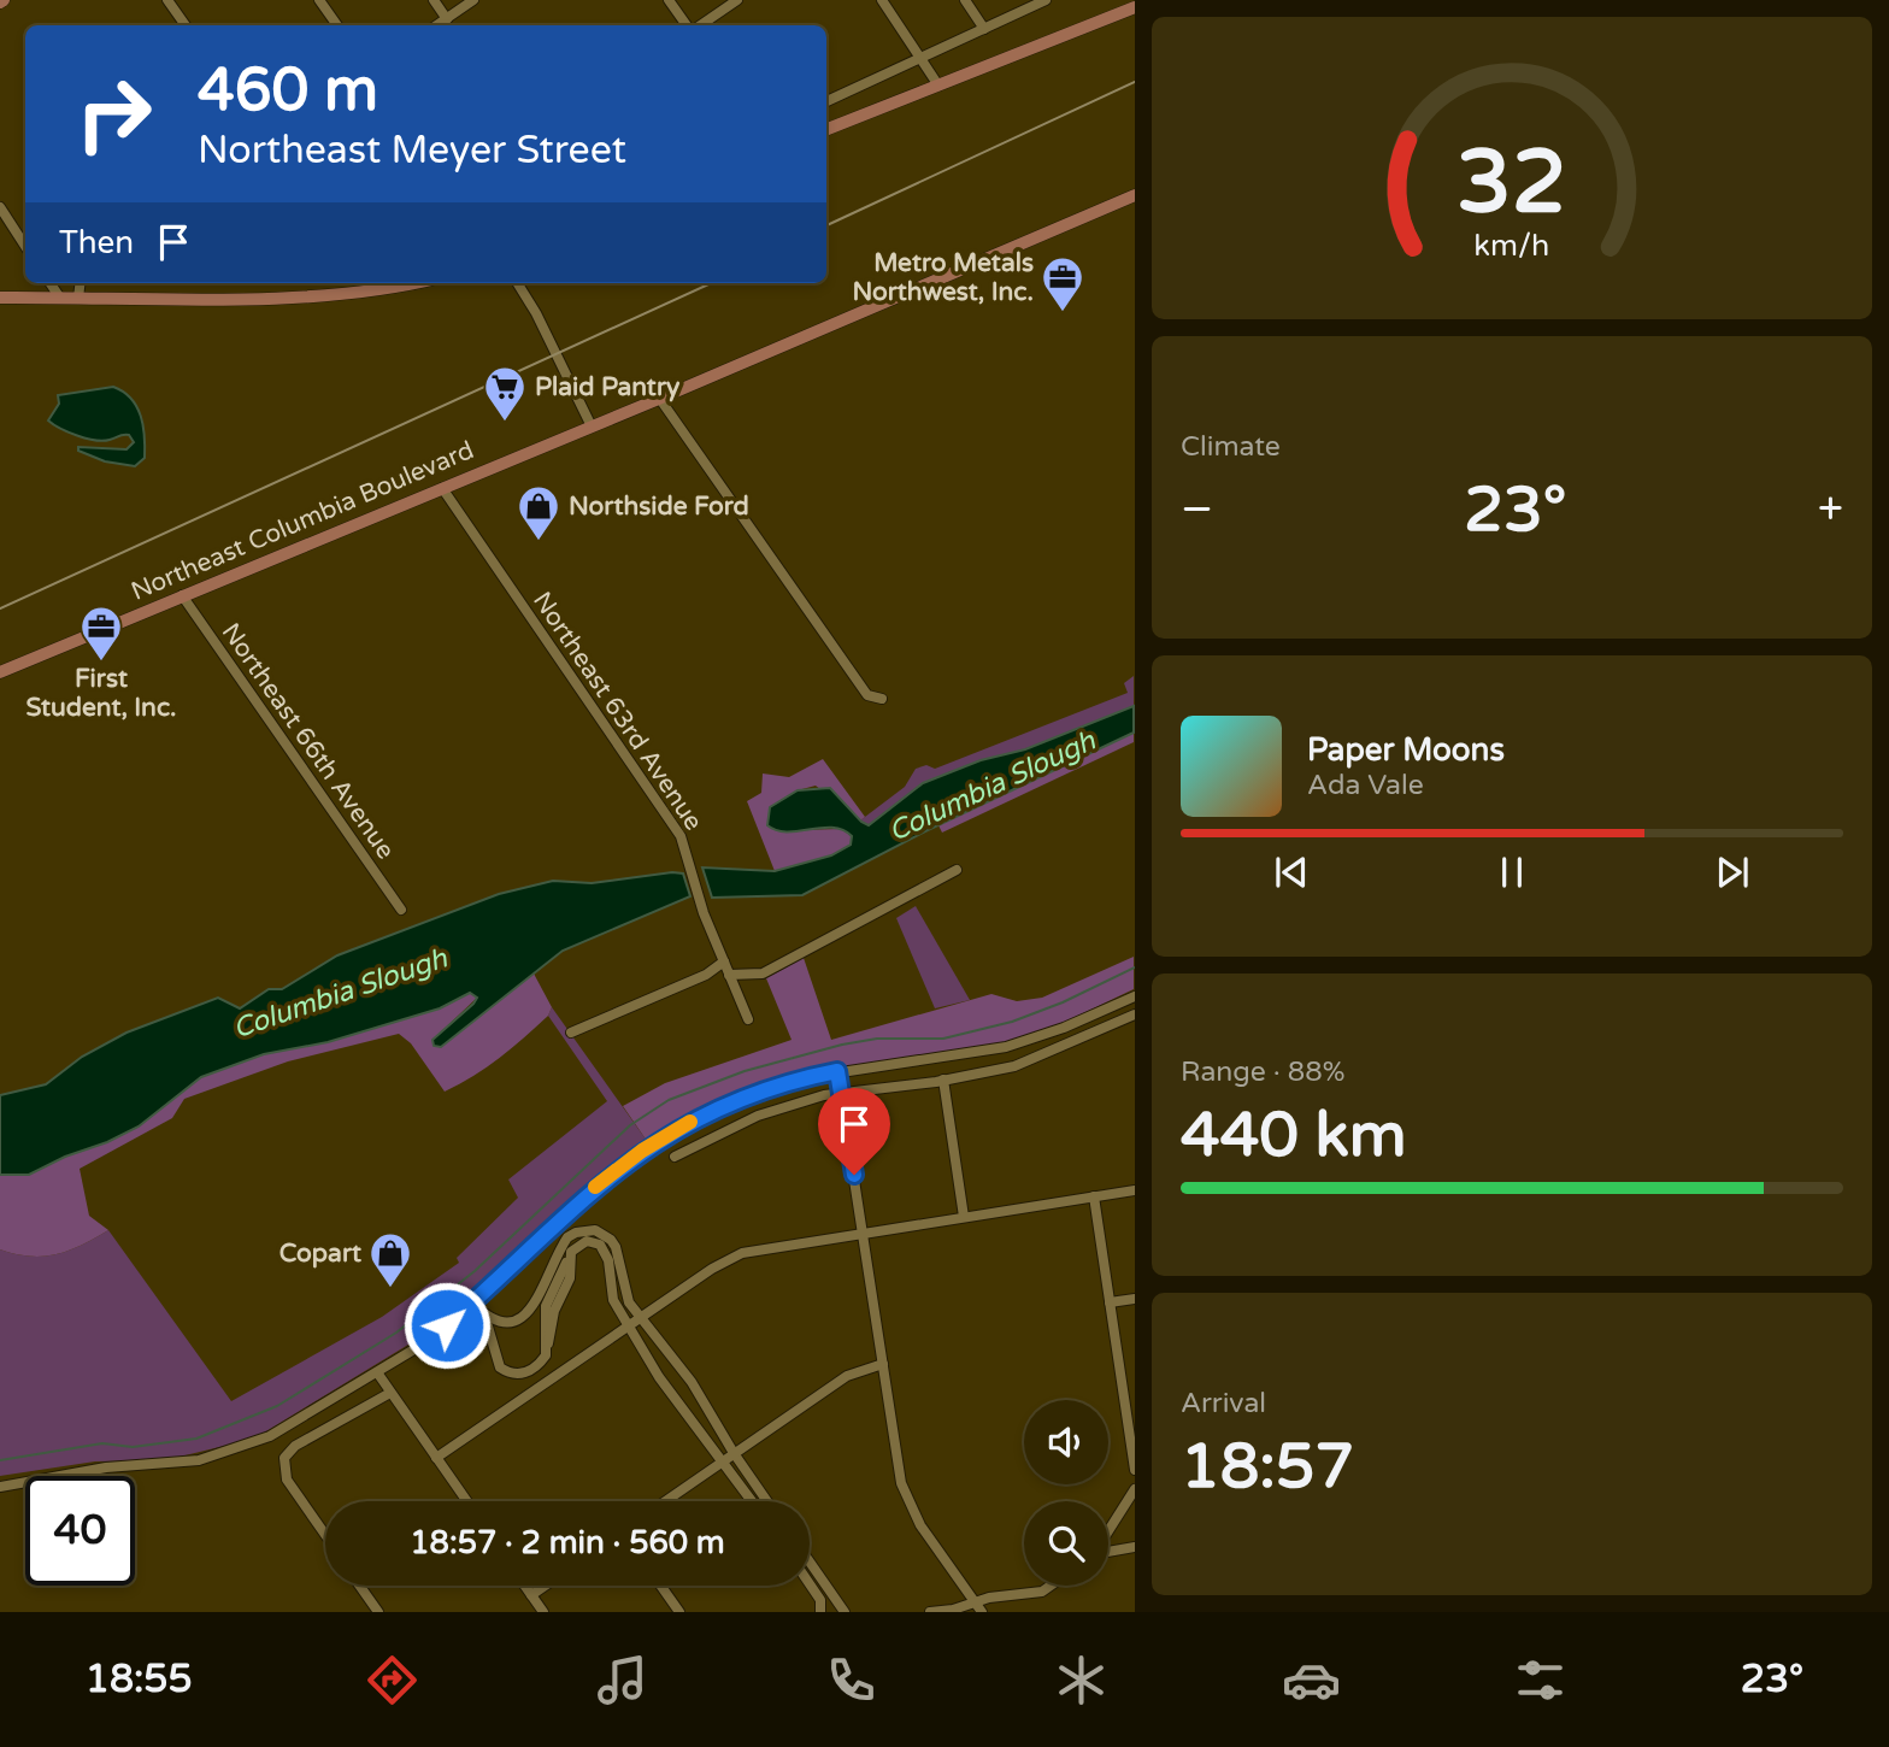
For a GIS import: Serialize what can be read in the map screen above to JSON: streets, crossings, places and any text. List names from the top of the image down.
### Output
{
  "streets": {
    "main road": ["Northeast Columbia Boulevard"],
    "street": ["Northeast 63rd Avenue", "Northeast 66th Avenue"]
  },
  "crossings": [
    ["Northeast Columbia Boulevard", "Northeast 63rd Avenue"],
    ["Northeast Columbia Boulevard", "Northeast 66th Avenue"]
  ],
  "water": ["Columbia Slough"],
  "places": {
    "office": ["Metro Metals Northwest, Inc.", "First Student, Inc."],
    "supermarket": ["Plaid Pantry"],
    "shop": ["Northside Ford", "Copart"]
  },
  "page": {
    "turn": ["460 m", "Northeast Meyer Street"],
    "then": "Then",
    "tile": [
      "Climate",
      ["Range · 88%", "440 km"],
      ["Arrival", "18:57"]
    ],
    "heat": ["−", "23°", "+"],
    "song": ["Paper Moons", "Ada Vale"],
    "limit": "40",
    "trip": "18:57 · 2 min · 560 m",
    "tabs": ["18:55", "23°"],
    "gauge": ["32", "km/h"]
  }
}
